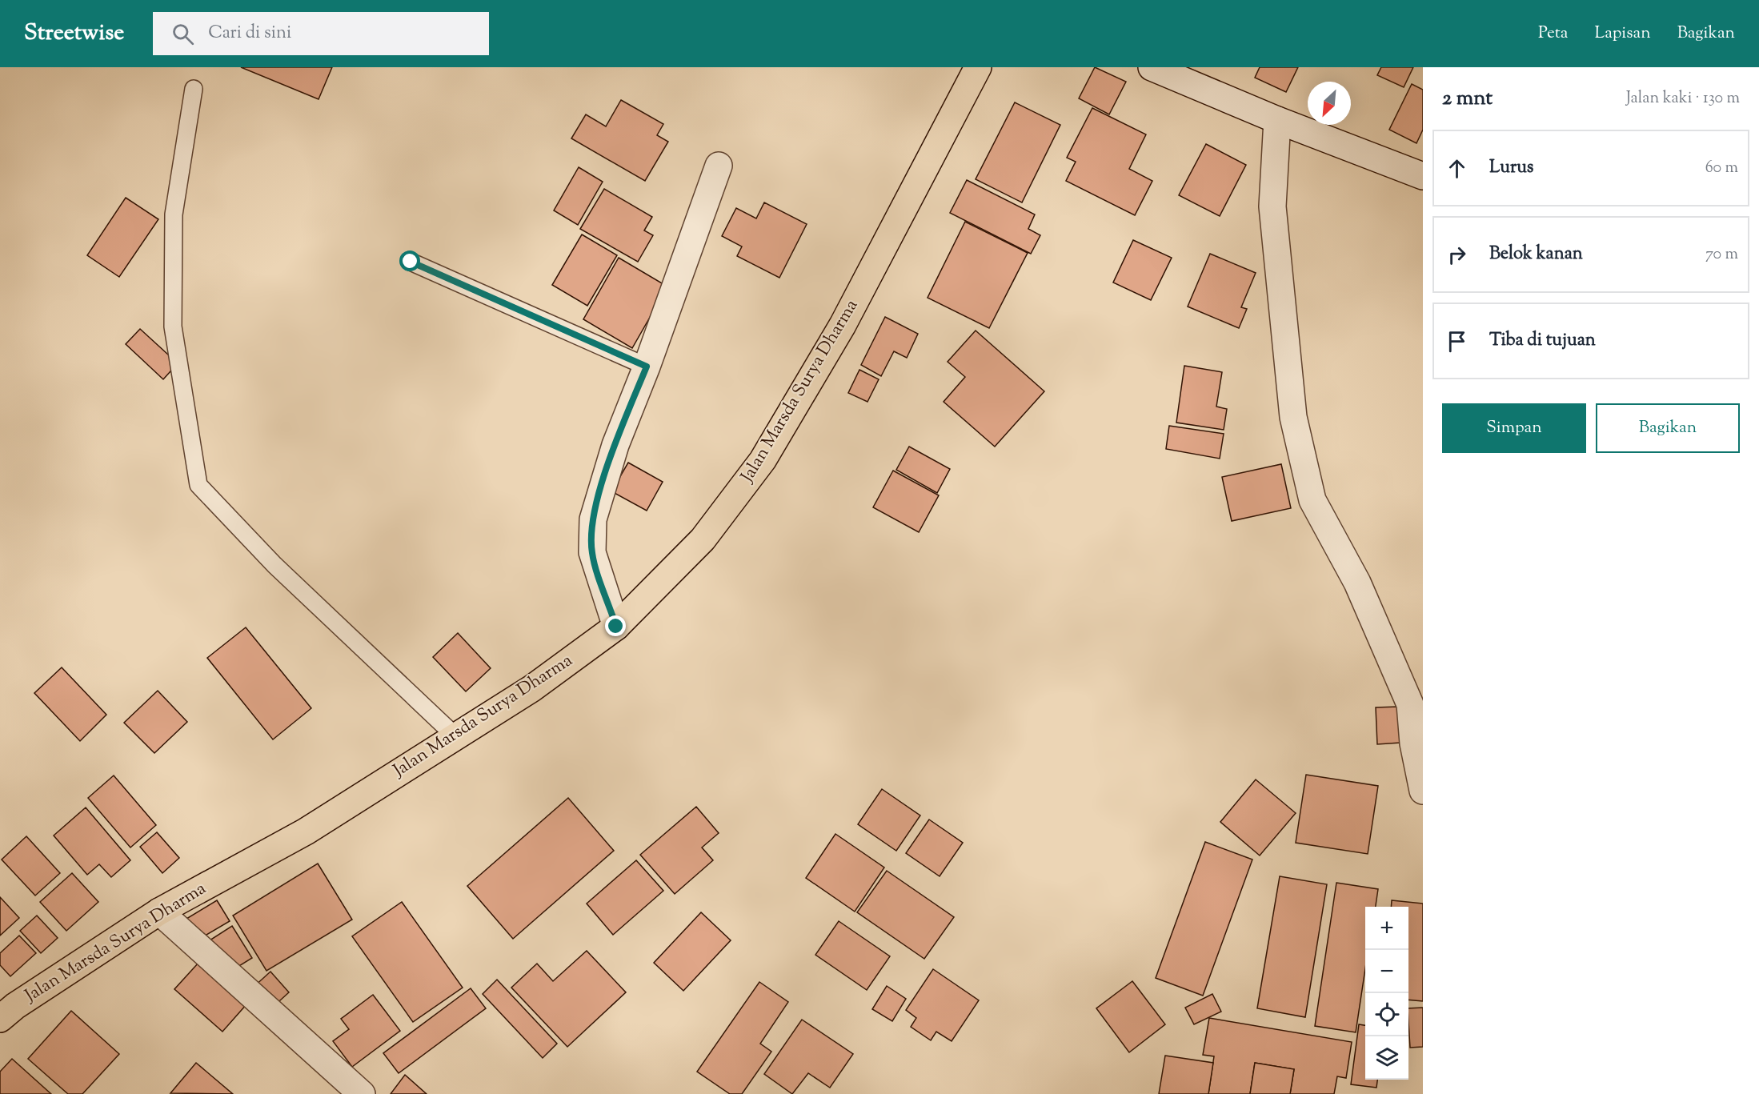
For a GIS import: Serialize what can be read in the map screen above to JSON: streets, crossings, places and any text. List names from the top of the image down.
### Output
{
  "streets": {
    "highway": ["Jalan Marsda Surya Dharma"]
  },
  "north": "bottom left",
  "page": {
    "header": "Streetwise",
    "search": "Cari di sini",
    "nav": ["Peta", "Lapisan", "Bagikan"],
    "heading": ["2 mnt", "Jalan kaki · 130 m"],
    "list": [
      ["Lurus", "60 m"],
      ["Belok kanan", "70 m"],
      "Tiba di tujuan"
    ],
    "buttons": ["Simpan", "Bagikan"],
    "map_buttons": ["+", "−"]
  }
}
